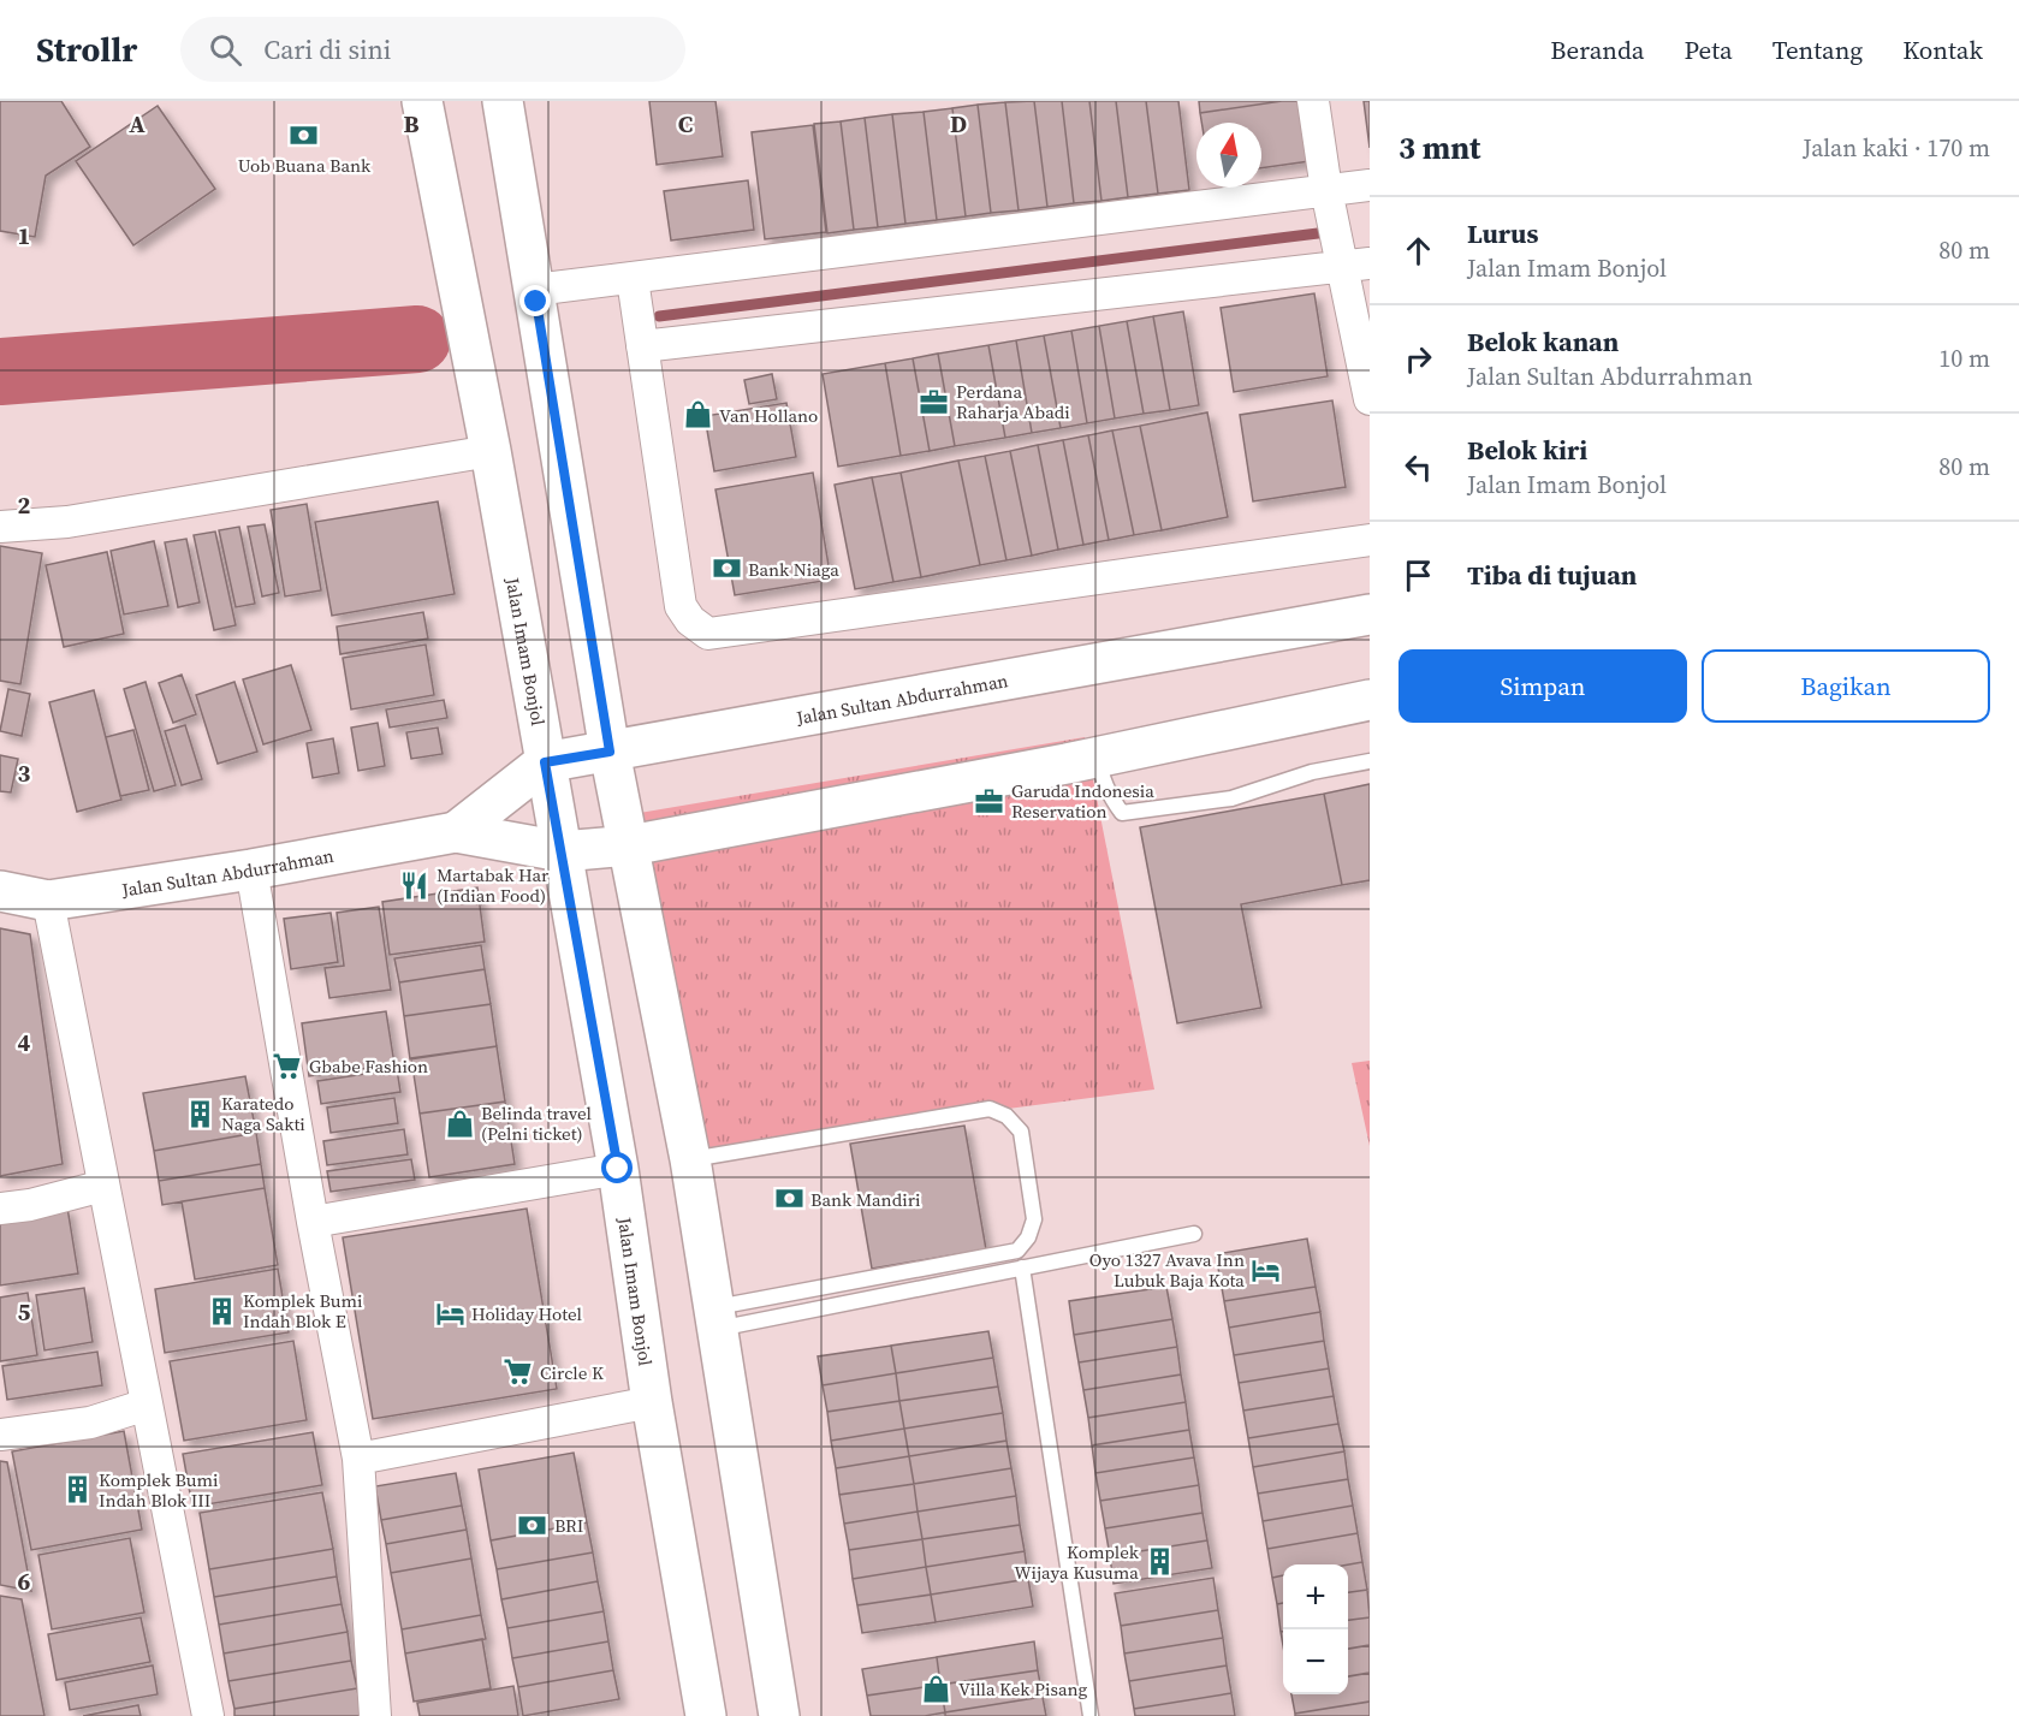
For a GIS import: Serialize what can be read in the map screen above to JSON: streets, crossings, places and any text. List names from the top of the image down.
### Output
{
  "streets": {
    "main road": ["Jalan Imam Bonjol", "Jalan Sultan Abdurrahman"]
  },
  "crossings": [
    ["Jalan Imam Bonjol", "Jalan Sultan Abdurrahman"]
  ],
  "places": {
    "bank": [
      "Uob Buana Bank",
      "Bank Niaga",
      "Bank Mandiri",
      "BRI"
    ],
    "office": ["Perdana Raharja Abadi", "Garuda Indonesia Reservation"],
    "shop": ["Van Hollano", "Belinda travel (Pelni ticket)", "Villa Kek Pisang"],
    "restaurant": ["Martabak Har (Indian Food)"],
    "supermarket": ["Gbabe Fashion", "Circle K"],
    "building": [
      "Karatedo Naga Sakti",
      "Komplek Bumi Indah Blok E",
      "Komplek Bumi Indah Blok III",
      "Komplek Wijaya Kusuma"
    ],
    "hotel": ["Oyo 1327 Avava Inn Lubuk Baja Kota", "Holiday Hotel"]
  },
  "north": "top",
  "page": {
    "header": "Strollr",
    "search": "Cari di sini",
    "nav": [
      "Beranda",
      "Peta",
      "Tentang",
      "Kontak"
    ],
    "heading": ["3 mnt", "Jalan kaki · 170 m"],
    "list": [
      ["Lurus", "Jalan Imam Bonjol", "80 m"],
      ["Belok kanan", "Jalan Sultan Abdurrahman", "10 m"],
      ["Belok kiri", "Jalan Imam Bonjol", "80 m"],
      "Tiba di tujuan"
    ],
    "buttons": ["Simpan", "Bagikan"],
    "map_buttons": ["+", "−"]
  },
  "grid": {
    "columns": [
      "A",
      "B",
      "C",
      "D"
    ],
    "rows": [
      "1",
      "2",
      "3",
      "4",
      "5",
      "6"
    ]
  }
}
